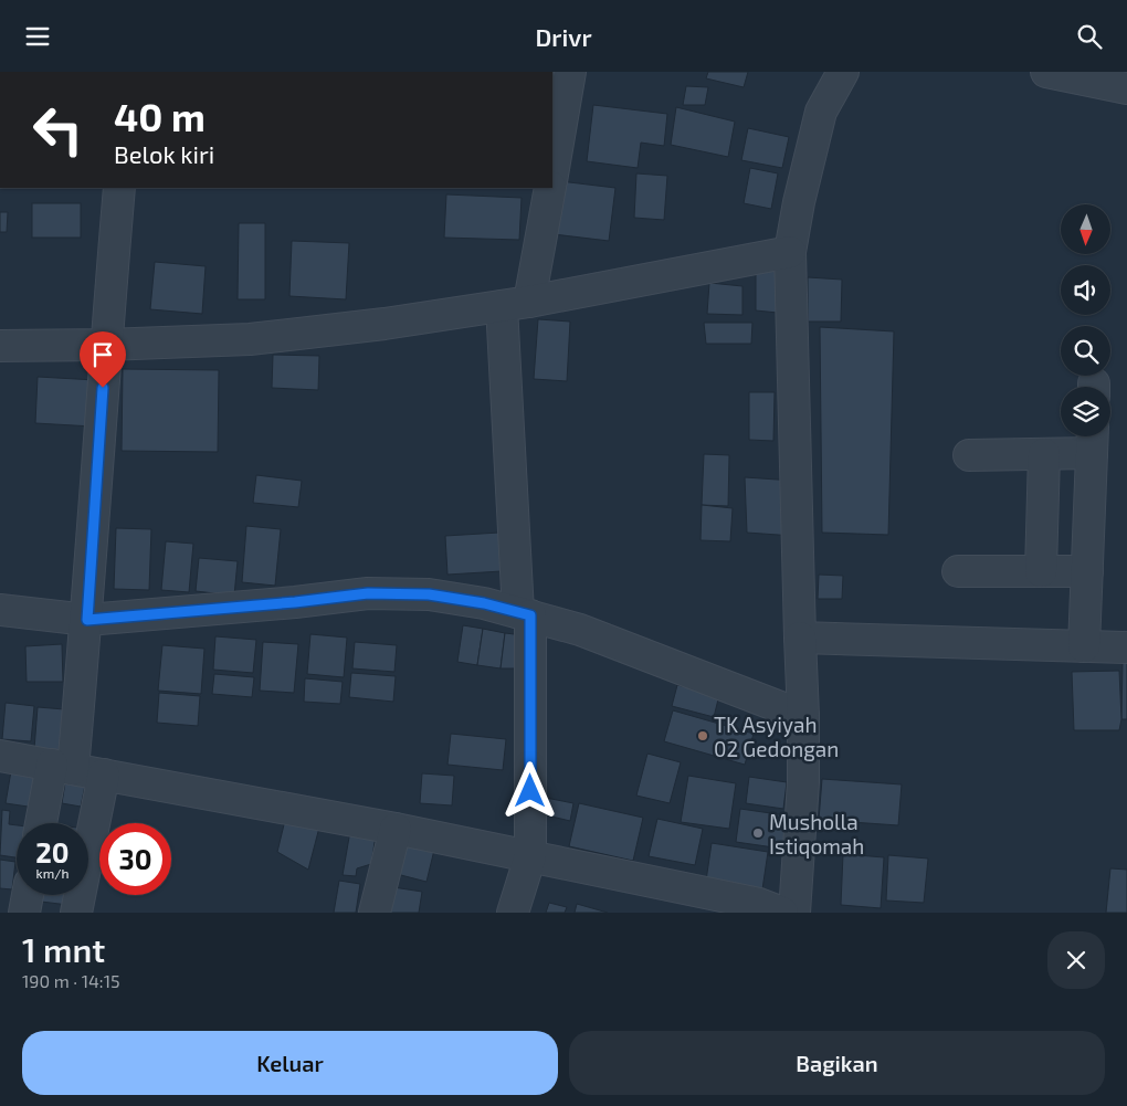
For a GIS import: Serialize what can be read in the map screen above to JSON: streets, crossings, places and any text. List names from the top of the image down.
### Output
{
  "places": ["TK Asyiyah 02 Gedongan", "Musholla Istiqomah"],
  "north": "bottom",
  "page": {
    "header": "Drivr",
    "turn": ["40 m", "Belok kiri"],
    "speed": "20 km/h",
    "limit": "30",
    "heading": ["1 mnt", "190 m · 14:15"],
    "buttons": ["Keluar", "Bagikan"]
  }
}
